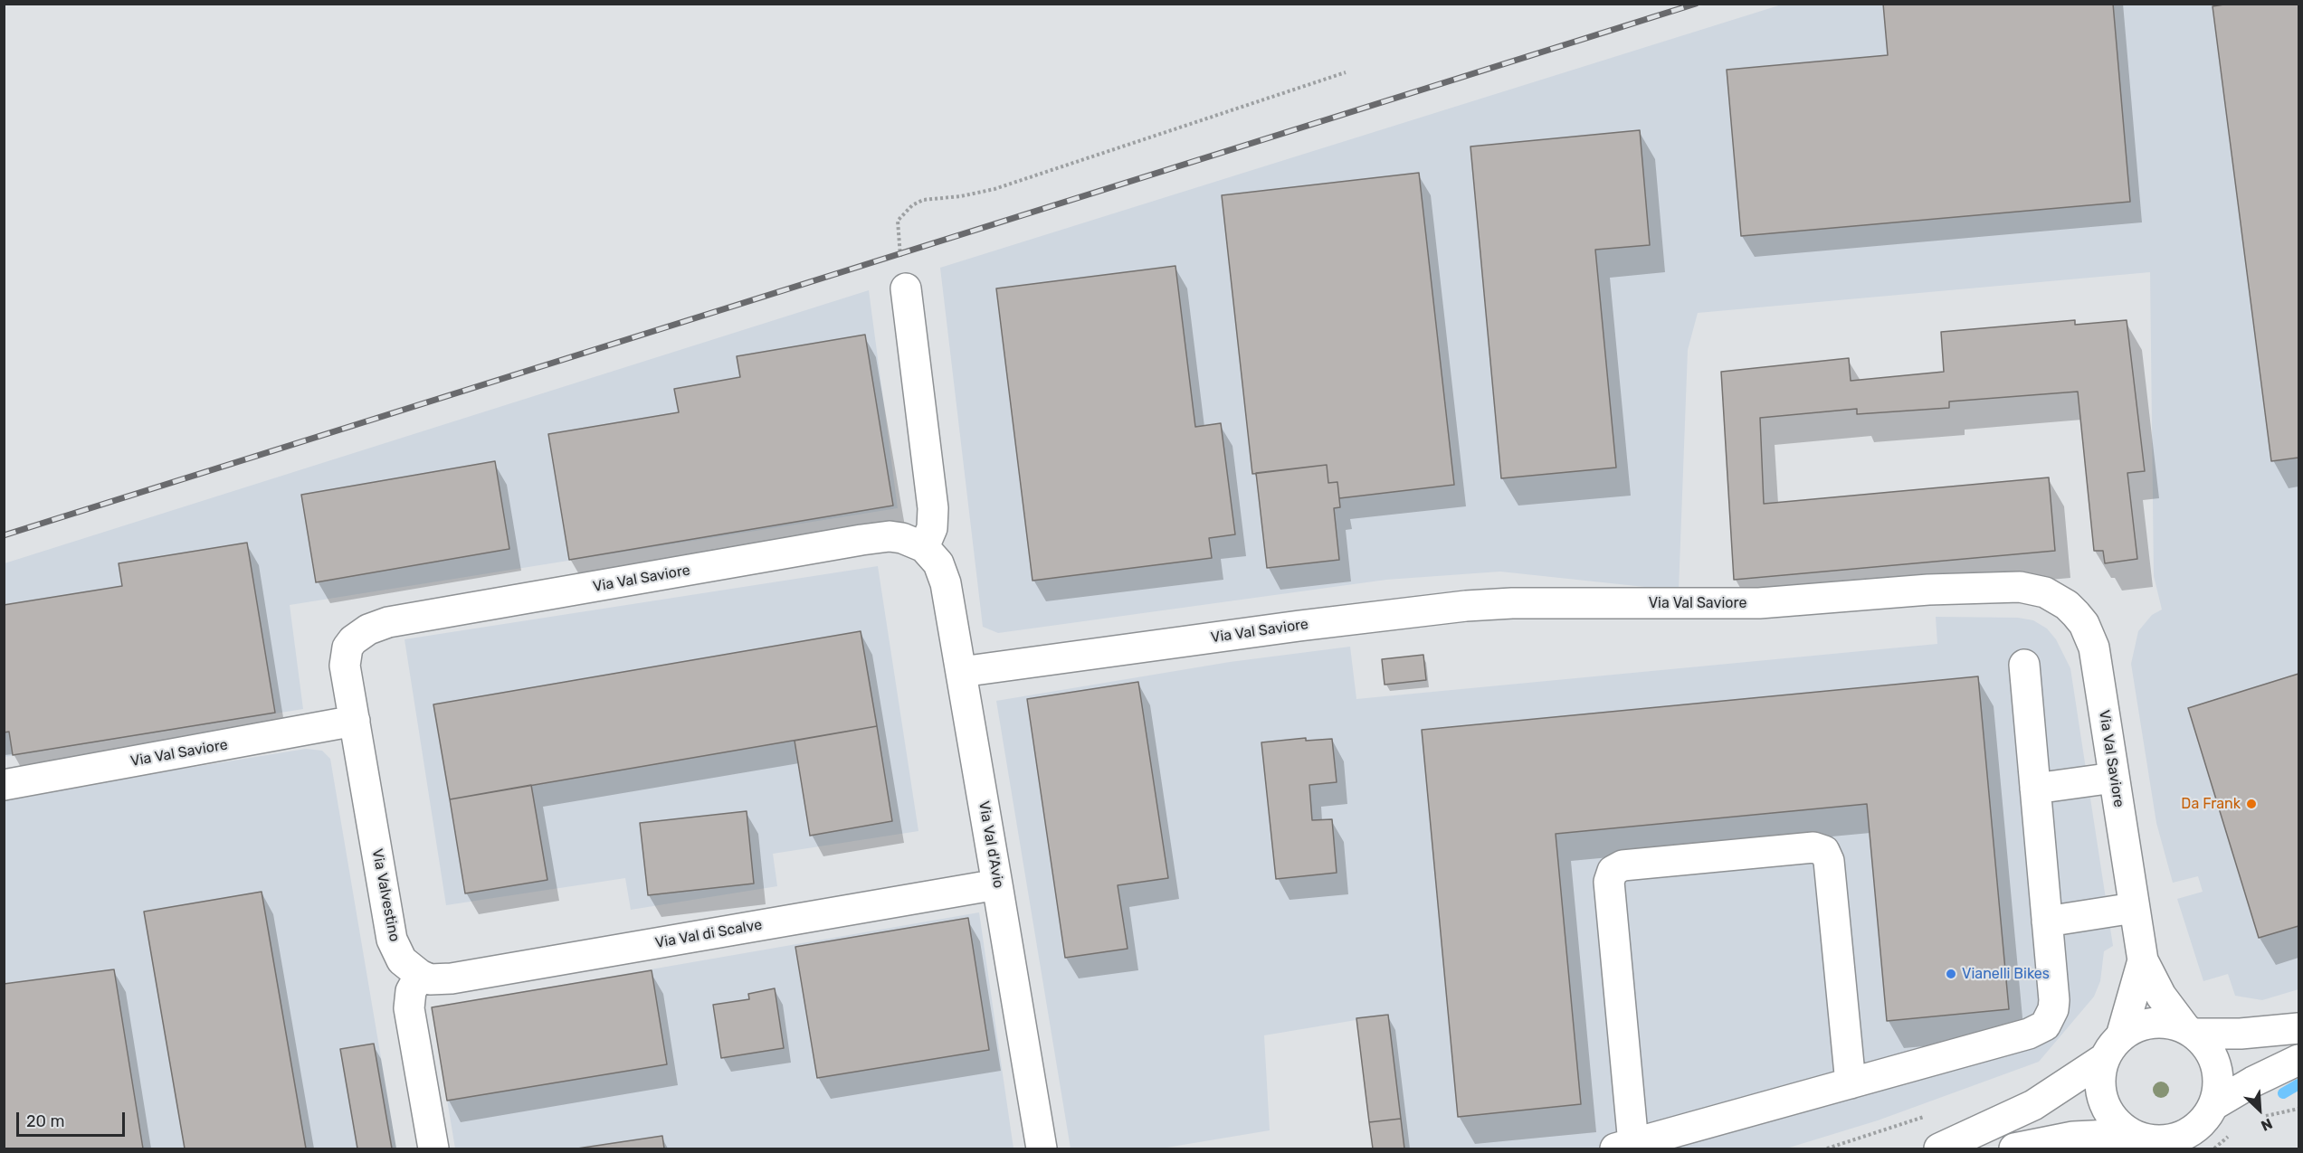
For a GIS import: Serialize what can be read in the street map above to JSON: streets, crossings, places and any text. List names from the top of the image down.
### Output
{
  "streets": {
    "street": [
      "Via Val Saviore",
      "Via Val d'Avio",
      "Via Valvestino",
      "Via Val di Scalve"
    ]
  },
  "crossings": [
    ["Via Val Saviore", "Via Val d'Avio"],
    ["Via Val Saviore", "Via Valvestino"],
    ["Via Val d'Avio", "Via Val di Scalve"],
    ["Via Valvestino", "Via Val di Scalve"]
  ],
  "places": ["Da Frank", "Vianelli Bikes"],
  "scale_bar": "20 m",
  "north": "bottom right"
}
